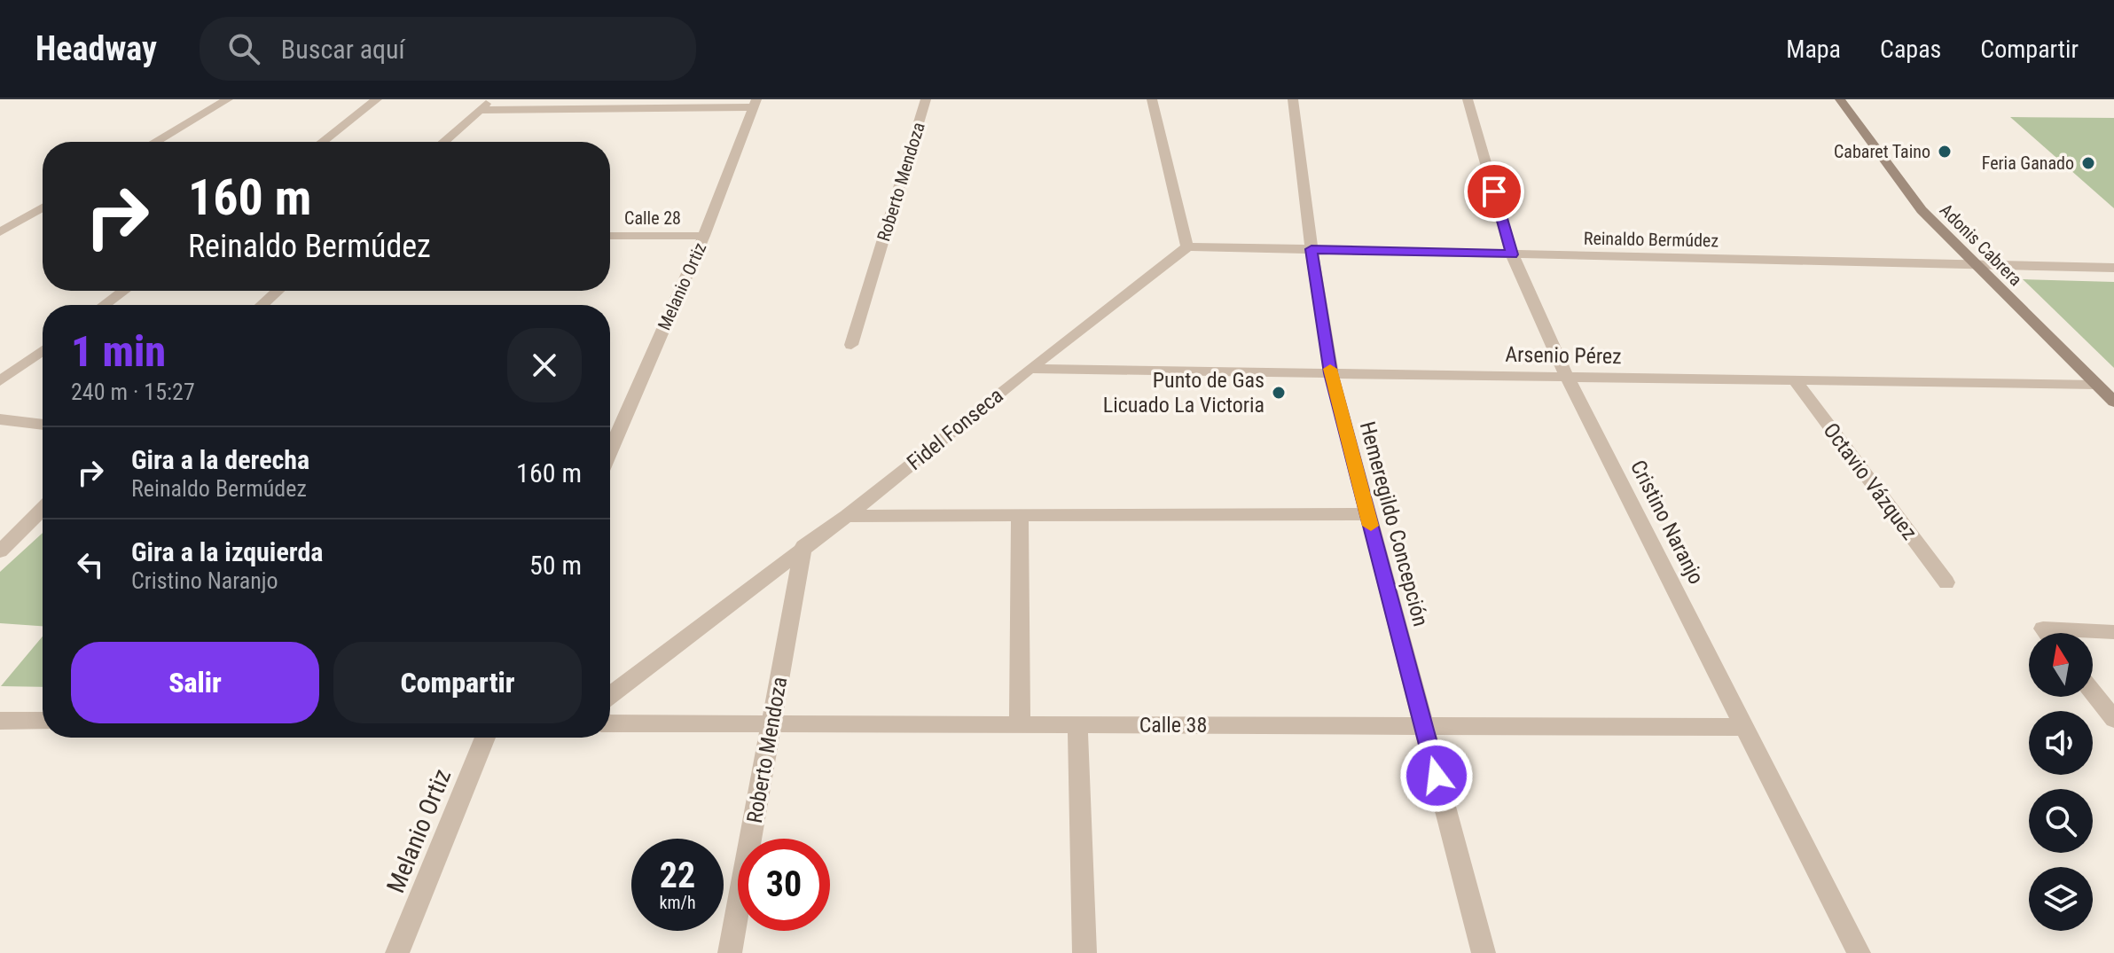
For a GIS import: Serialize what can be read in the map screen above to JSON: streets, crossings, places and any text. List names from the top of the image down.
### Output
{
  "streets": {
    "street": [
      "Roberto Mendoza",
      "Calle 28",
      "Reinaldo Bermúdez",
      "Adonis Cabrera",
      "Melanio Ortiz",
      "Arsenio Pérez",
      "Fidel Fonseca",
      "Octavio Vázquez",
      "Cristino Naranjo",
      "Hemeregildo Concepción",
      "Calle 38"
    ]
  },
  "crossings": [
    ["Roberto Mendoza", "Fidel Fonseca"],
    ["Roberto Mendoza", "Calle 38"],
    ["Calle 28", "Melanio Ortiz"],
    ["Reinaldo Bermúdez", "Adonis Cabrera"],
    ["Reinaldo Bermúdez", "Fidel Fonseca"],
    ["Reinaldo Bermúdez", "Cristino Naranjo"],
    ["Reinaldo Bermúdez", "Hemeregildo Concepción"],
    ["Adonis Cabrera", "Arsenio Pérez"],
    ["Arsenio Pérez", "Fidel Fonseca"],
    ["Arsenio Pérez", "Octavio Vázquez"],
    ["Arsenio Pérez", "Cristino Naranjo"],
    ["Arsenio Pérez", "Hemeregildo Concepción"],
    ["Cristino Naranjo", "Calle 38"],
    ["Hemeregildo Concepción", "Calle 38"]
  ],
  "places": ["Cabaret Taino", "Feria Ganado", "Punto de Gas Licuado La Victoria"],
  "north": "top",
  "page": {
    "header": "Headway",
    "search": "Buscar aquí",
    "nav": ["Mapa", "Capas", "Compartir"],
    "turn": ["160 m", "Reinaldo Bermúdez"],
    "heading": ["1 min", "240 m · 15:27"],
    "list": [
      {
        "name": "Gira a la derecha",
        "note": "Reinaldo Bermúdez",
        "value": "160 m"
      },
      {
        "name": "Gira a la izquierda",
        "note": "Cristino Naranjo",
        "value": "50 m"
      }
    ],
    "buttons": ["Salir", "Compartir"],
    "speed": "22 km/h",
    "limit": "30"
  }
}
